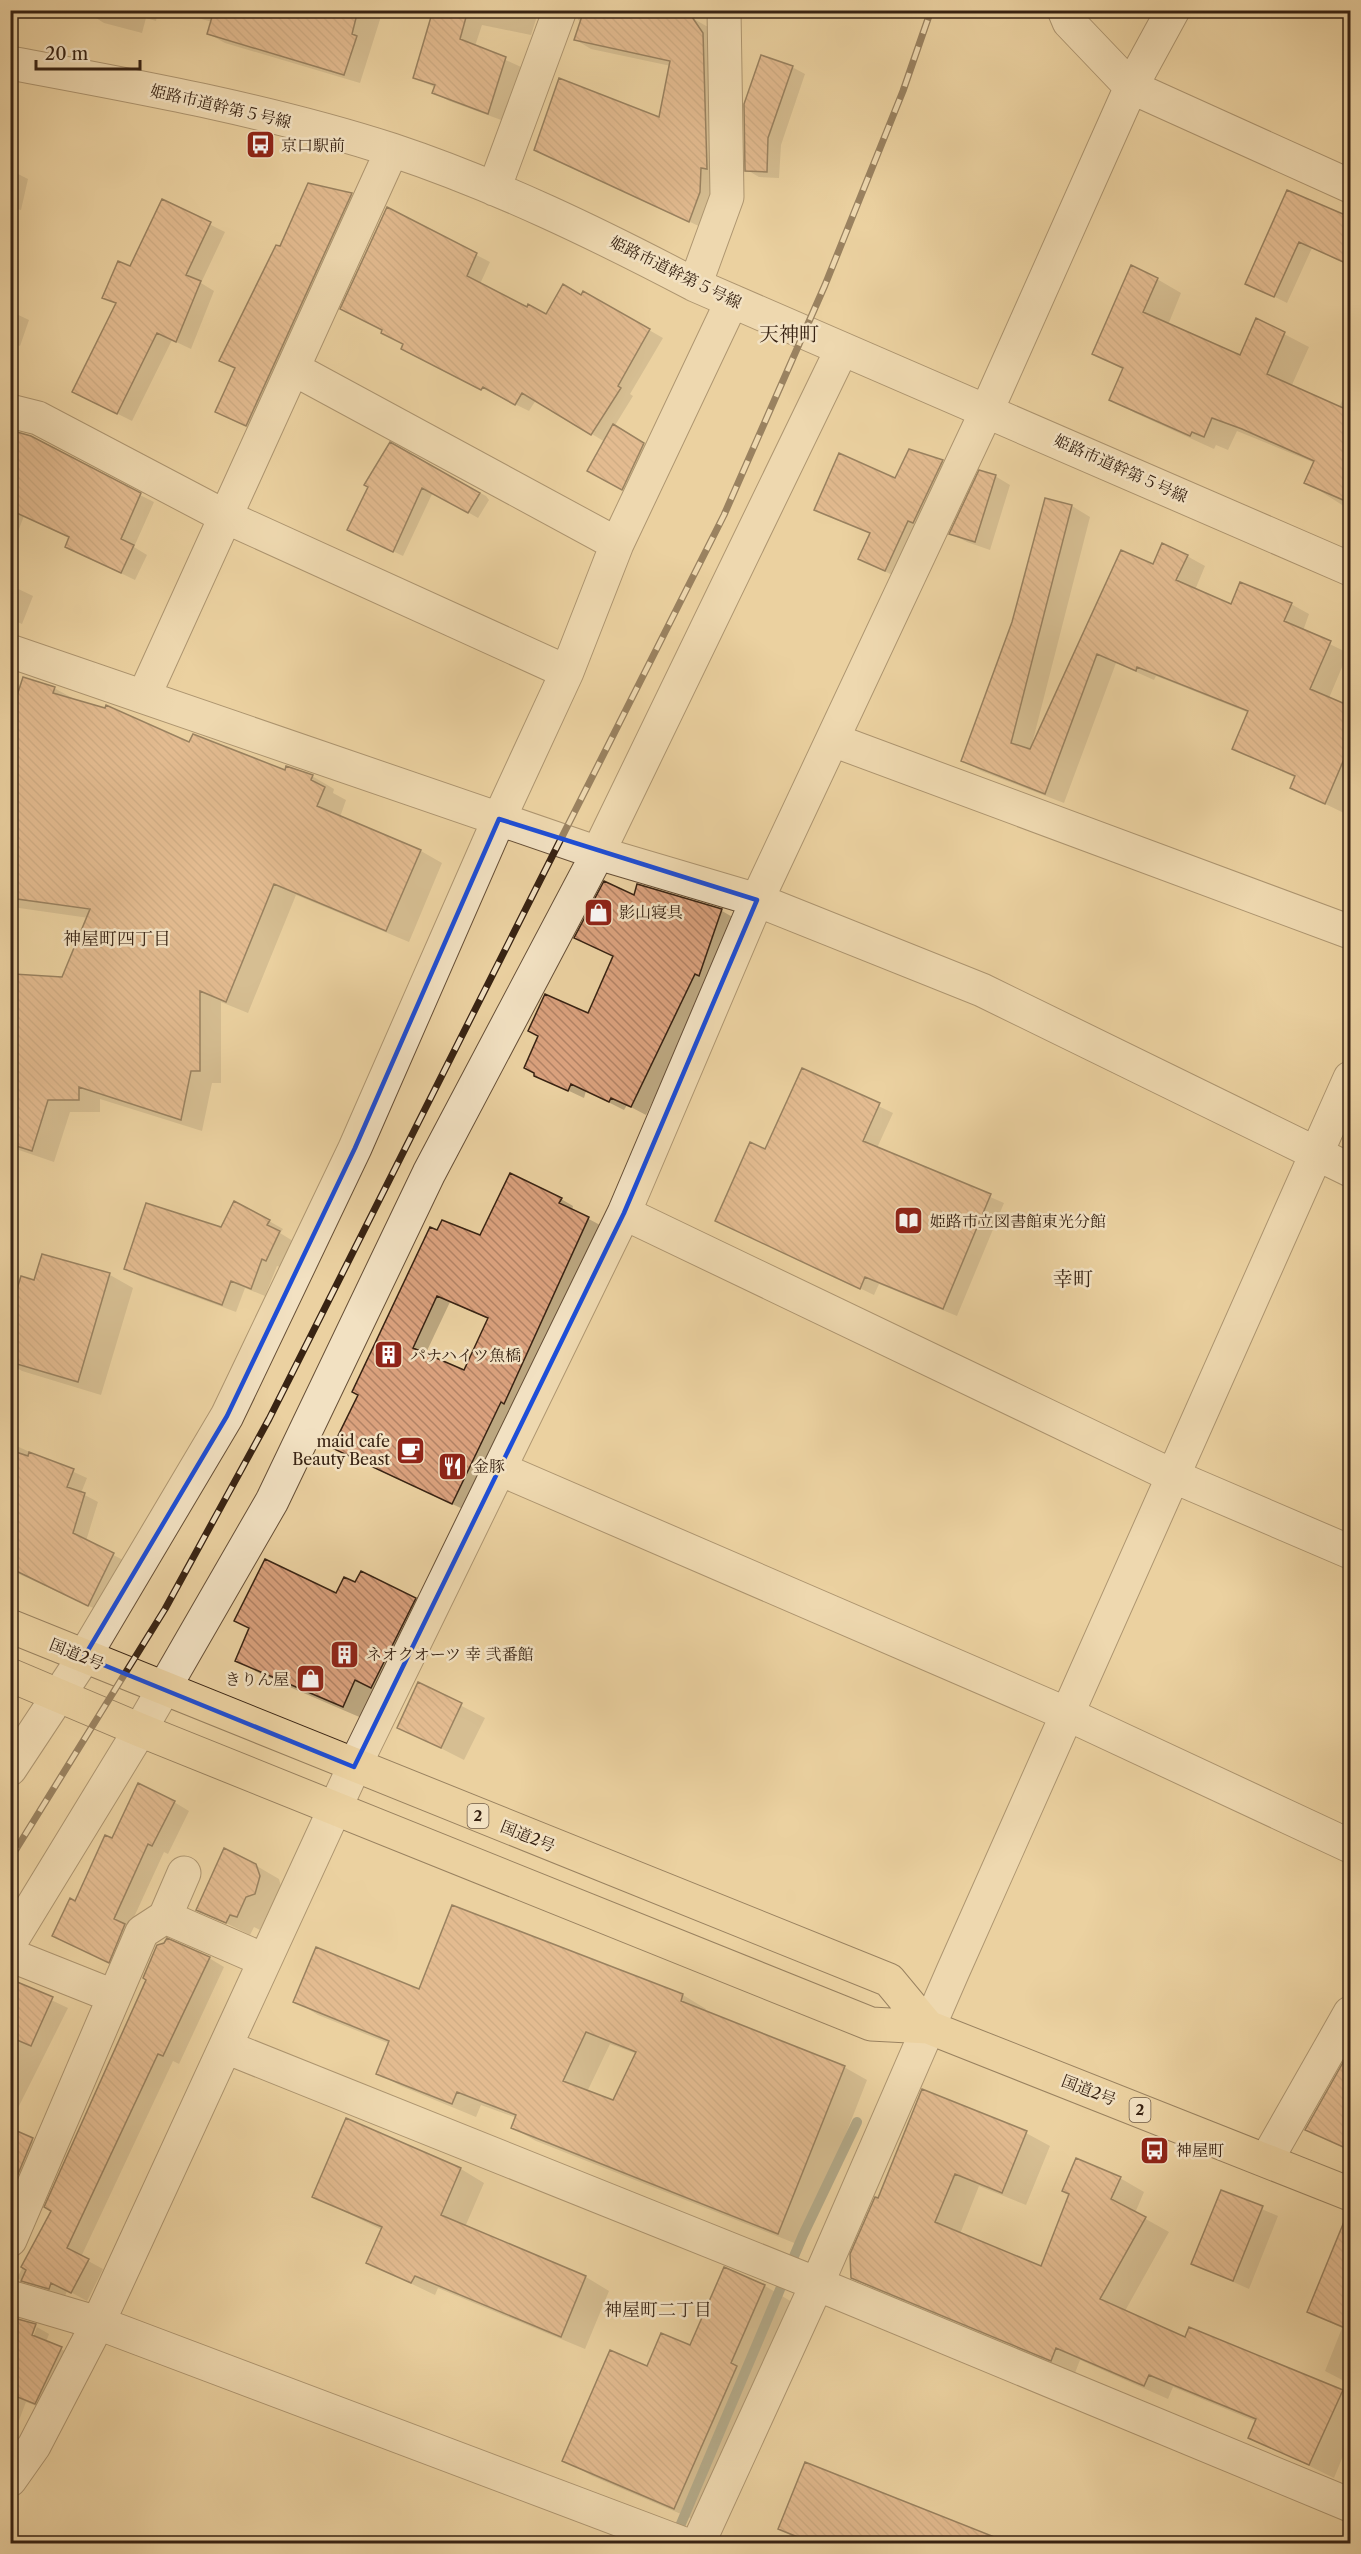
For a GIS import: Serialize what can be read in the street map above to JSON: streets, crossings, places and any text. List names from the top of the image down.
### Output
{
  "streets": {
    "highway": ["国道2号", "2"],
    "street": ["姫路市道幹第５号線"]
  },
  "districts": [
    "天神町",
    "神屋町四丁目",
    "幸町",
    "神屋町二丁目"
  ],
  "places": {
    "bus stop": ["京口駅前", "神屋町"],
    "shop": ["影山寝具", "きりん屋"],
    "library": ["姫路市立図書館東光分館"],
    "building": ["パナハイツ魚橋", "ネオクオーツ 幸 弐番館"],
    "cafe": ["maid cafe Beauty Beast"],
    "restaurant": ["金豚"]
  },
  "scale_bar": "20 m"
}
